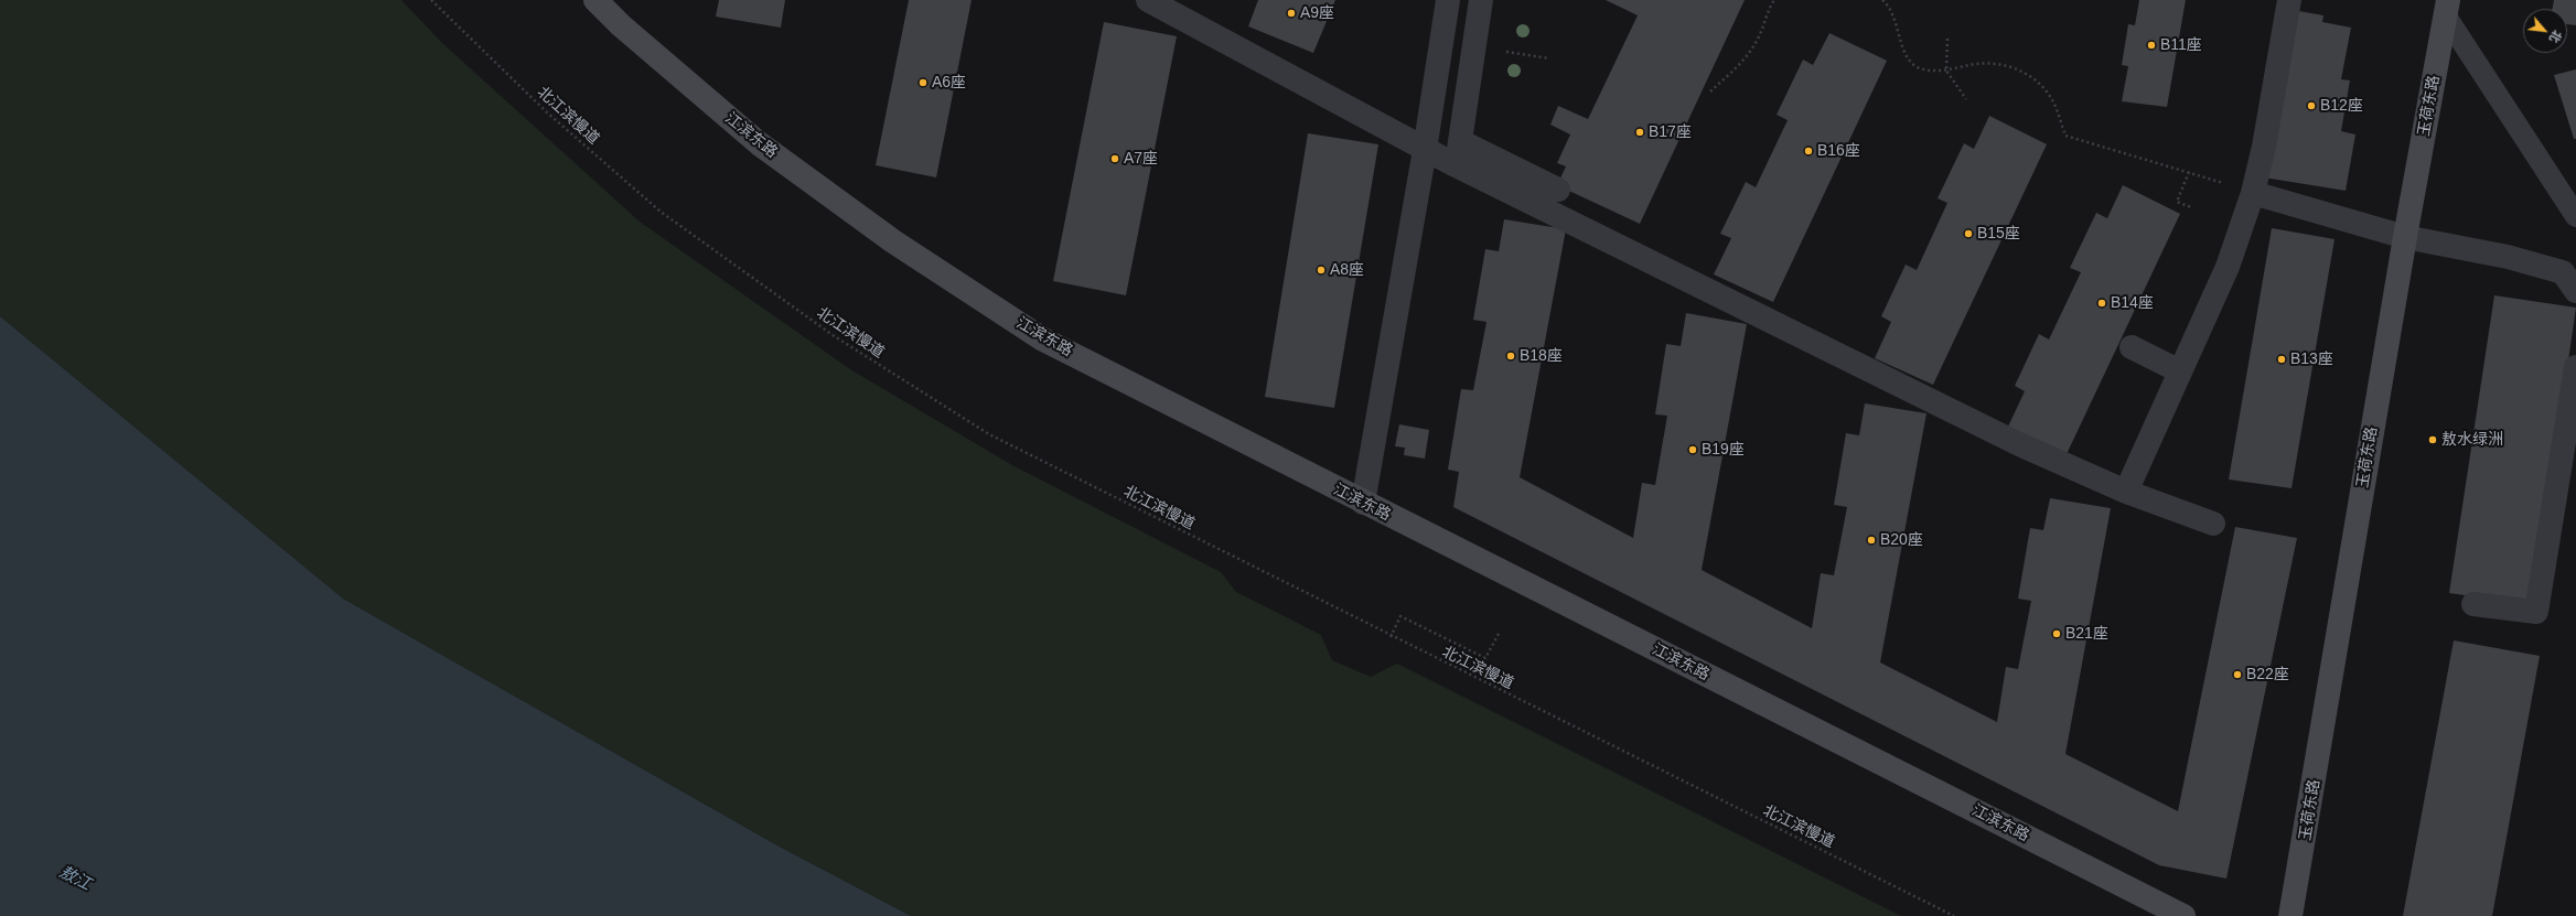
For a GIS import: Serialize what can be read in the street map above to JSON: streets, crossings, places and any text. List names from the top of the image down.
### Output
{
  "streets": {
    "main road": ["玉荷东路", "江滨东路"],
    "path": ["北江滨慢道"]
  },
  "water": ["敖江"],
  "places": [
    "A9座",
    "B11座",
    "A6座",
    "B12座",
    "B17座",
    "B16座",
    "A7座",
    "B15座",
    "A8座",
    "B14座",
    "B18座",
    "B13座",
    "敖水绿洲",
    "B19座",
    "B20座",
    "B21座",
    "B22座"
  ],
  "north": "bottom right"
}
